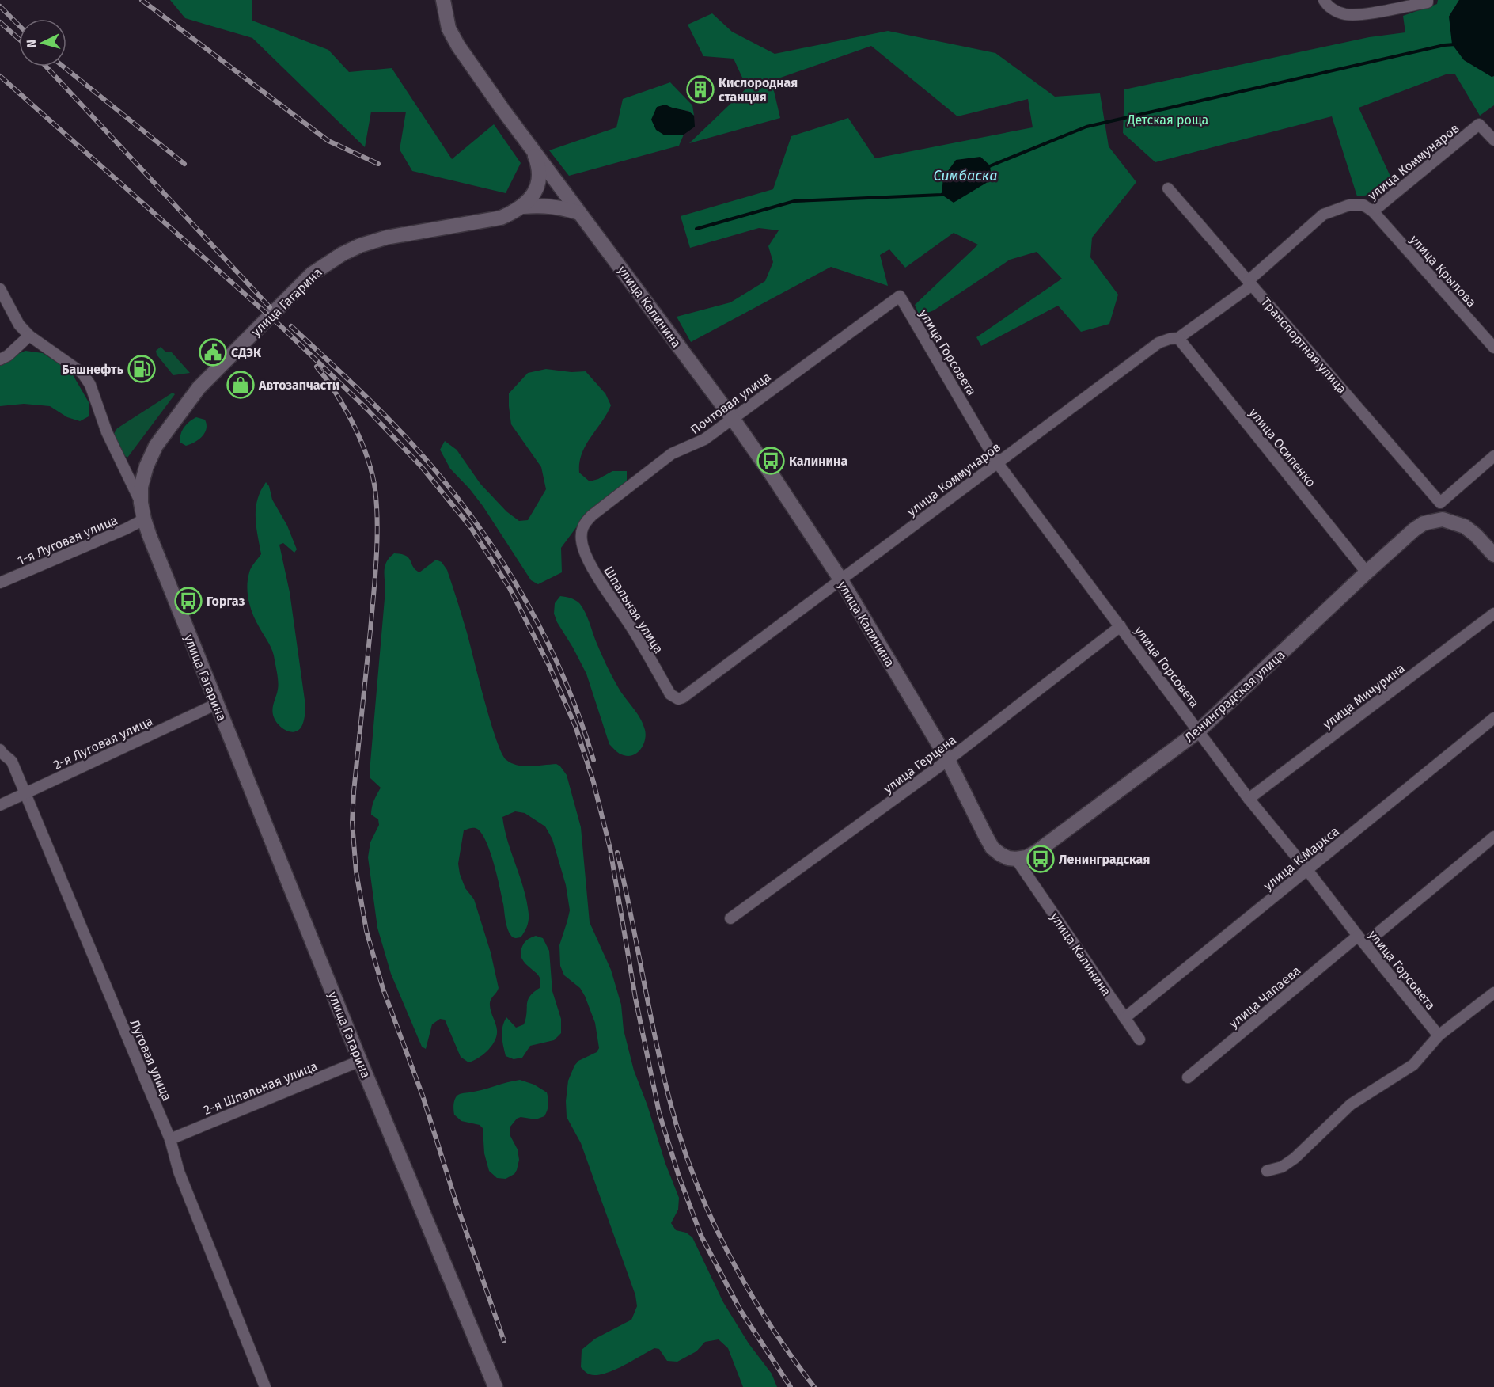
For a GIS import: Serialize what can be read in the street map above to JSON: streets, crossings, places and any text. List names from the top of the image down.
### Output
{
  "streets": {
    "main road": ["улица Гагарина", "улица Калинина", "Ленинградская улица"],
    "street": [
      "улица Коммунаров",
      "улица Крылова",
      "Транспортная улица",
      "улица Горсовета",
      "Почтовая улица",
      "улица Осипенко",
      "1-я Луговая улица",
      "Шпальная улица",
      "улица Мичурина",
      "2-я Луговая улица",
      "улица Герцена",
      "улица К.Маркса",
      "улица Чапаева",
      "Луговая улица",
      "2-я Шпальная улица"
    ]
  },
  "crossings": [
    ["улица Коммунаров", "улица Крылова"],
    ["улица Коммунаров", "улица Калинина"],
    ["улица Коммунаров", "Транспортная улица"],
    ["улица Коммунаров", "улица Горсовета"],
    ["улица Коммунаров", "улица Осипенко"],
    ["улица Коммунаров", "Шпальная улица"],
    ["улица Гагарина", "улица Калинина"],
    ["улица Гагарина", "1-я Луговая улица"],
    ["улица Гагарина", "2-я Луговая улица"],
    ["улица Гагарина", "2-я Шпальная улица"],
    ["улица Калинина", "Почтовая улица"],
    ["улица Калинина", "Ленинградская улица"],
    ["улица Калинина", "улица Герцена"],
    ["улица Калинина", "улица К.Маркса"],
    ["улица Горсовета", "Почтовая улица"],
    ["улица Горсовета", "Ленинградская улица"],
    ["улица Горсовета", "улица Мичурина"],
    ["улица Горсовета", "улица Герцена"],
    ["улица Горсовета", "улица К.Маркса"],
    ["улица Горсовета", "улица Чапаева"],
    ["Почтовая улица", "Шпальная улица"],
    ["улица Осипенко", "Ленинградская улица"],
    ["2-я Луговая улица", "Луговая улица"],
    ["Луговая улица", "2-я Шпальная улица"]
  ],
  "water": ["Симбаска"],
  "parks": ["Детская роща"],
  "places": {
    "building": ["Кислородная станция"],
    "public building": ["СДЭК"],
    "fuel station": ["Башнефть"],
    "shop": ["Автозапчасти"],
    "bus stop": ["Калинина", "Горгаз", "Ленинградская"]
  },
  "north": "left"
}
